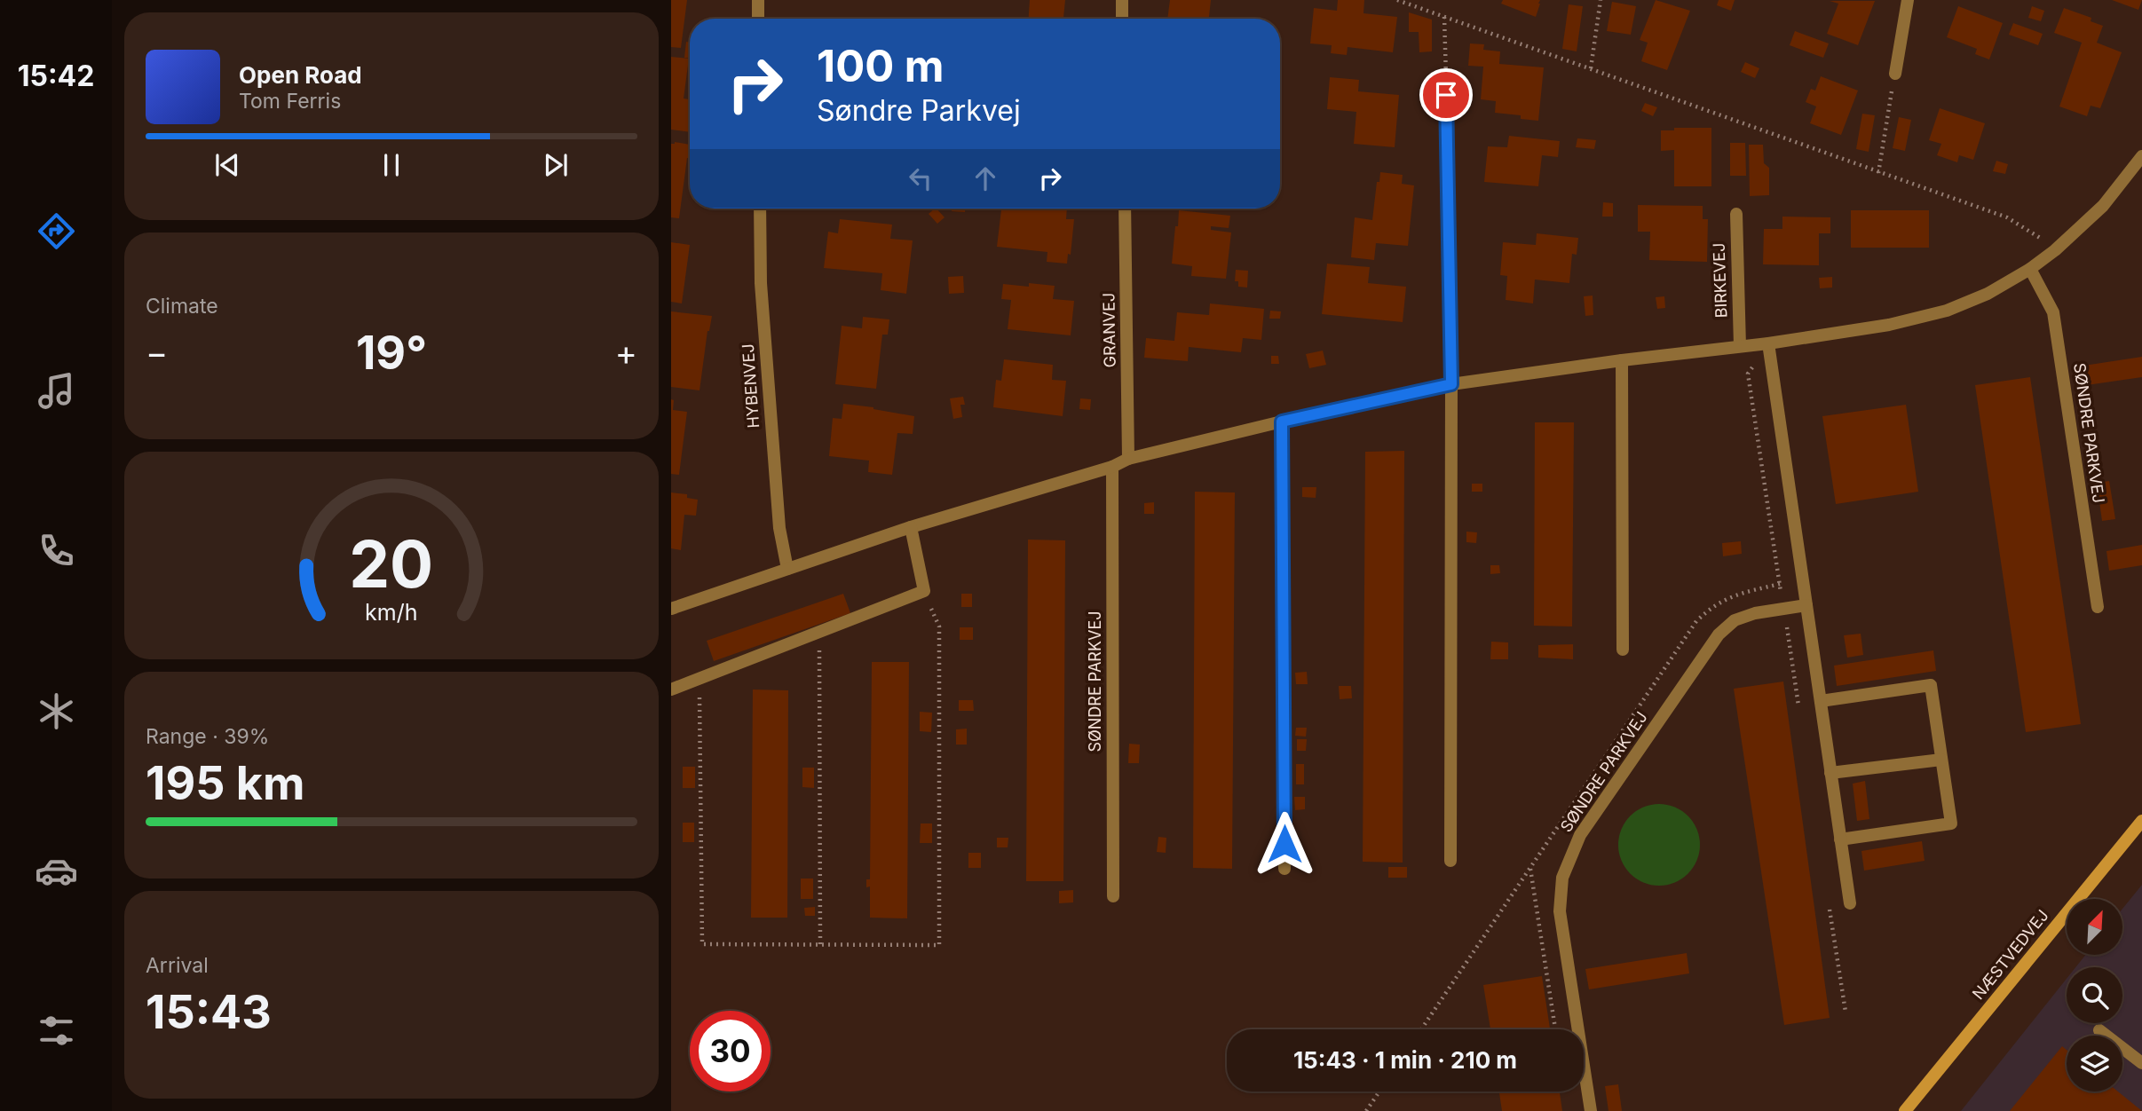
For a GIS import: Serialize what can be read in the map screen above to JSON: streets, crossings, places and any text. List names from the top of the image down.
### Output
{
  "streets": {
    "main road": ["NÆSTVEDVEJ"],
    "street": [
      "BIRKEVEJ",
      "GRANVEJ",
      "HYBENVEJ",
      "SØNDRE PARKVEJ"
    ]
  },
  "north": "top right",
  "page": {
    "tabs": "15:42",
    "turn": ["100 m", "Søndre Parkvej"],
    "song": ["Open Road", "Tom Ferris"],
    "tile": [
      "Climate",
      ["Range · 39%", "195 km"],
      ["Arrival", "15:43"]
    ],
    "heat": ["−", "19°", "+"],
    "limit": "30",
    "trip": "15:43 · 1 min · 210 m",
    "gauge": ["20", "km/h"]
  }
}
